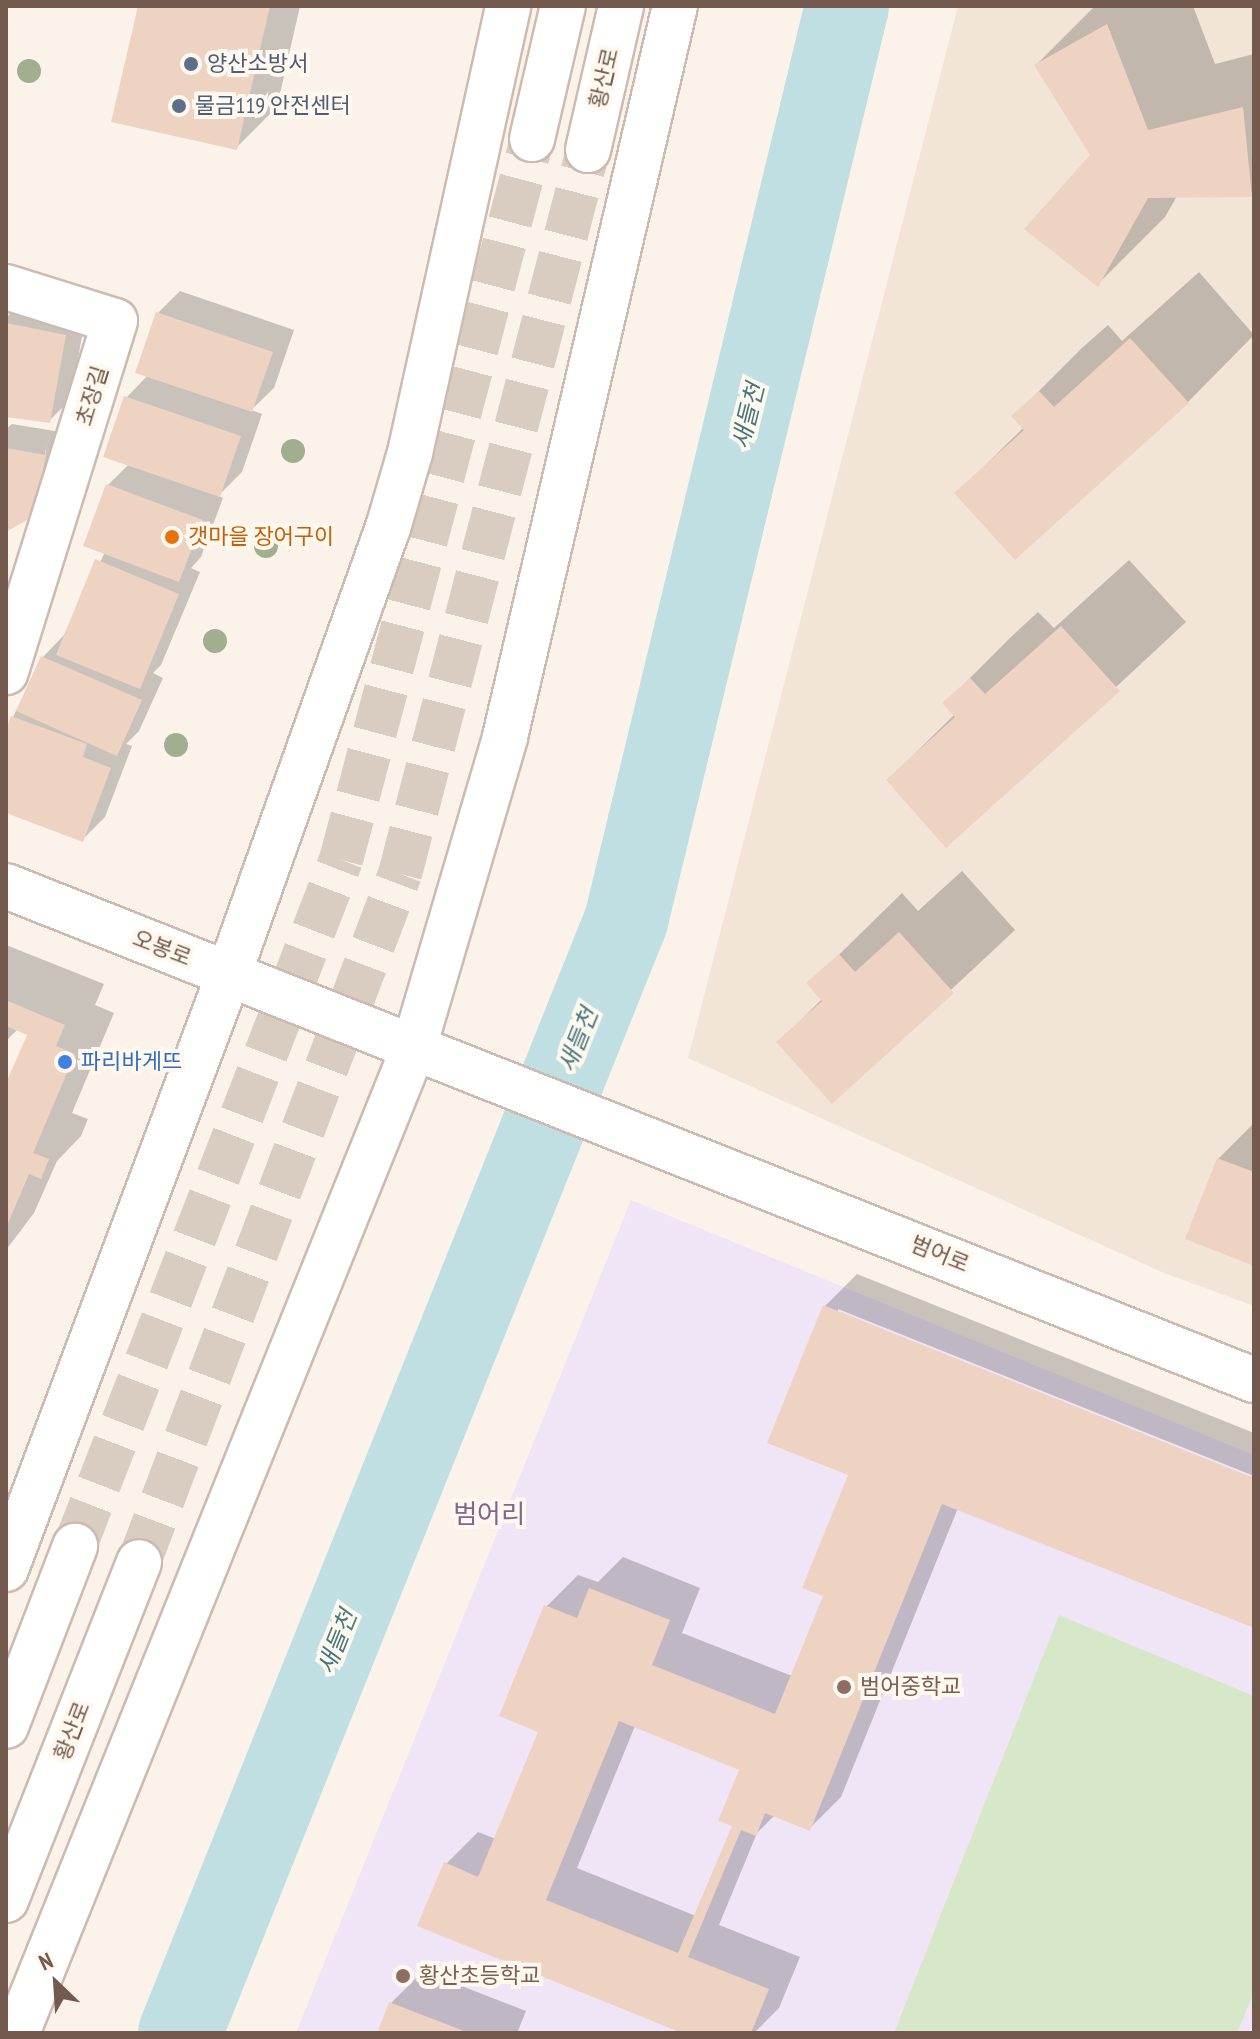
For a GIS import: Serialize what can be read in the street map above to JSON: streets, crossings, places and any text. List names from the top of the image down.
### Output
{
  "streets": {
    "main road": [
      "황산로",
      "초장길",
      "오봉로",
      "범어로"
    ]
  },
  "crossings": [
    ["오봉로", "범어로"]
  ],
  "districts": ["범어리"],
  "water": ["새들천"],
  "places": [
    "양산소방서",
    "물금119 안전센터",
    "갯마을 장어구이",
    "파리바게뜨",
    "범어중학교",
    "황산초등학교"
  ],
  "north": "top left"
}
